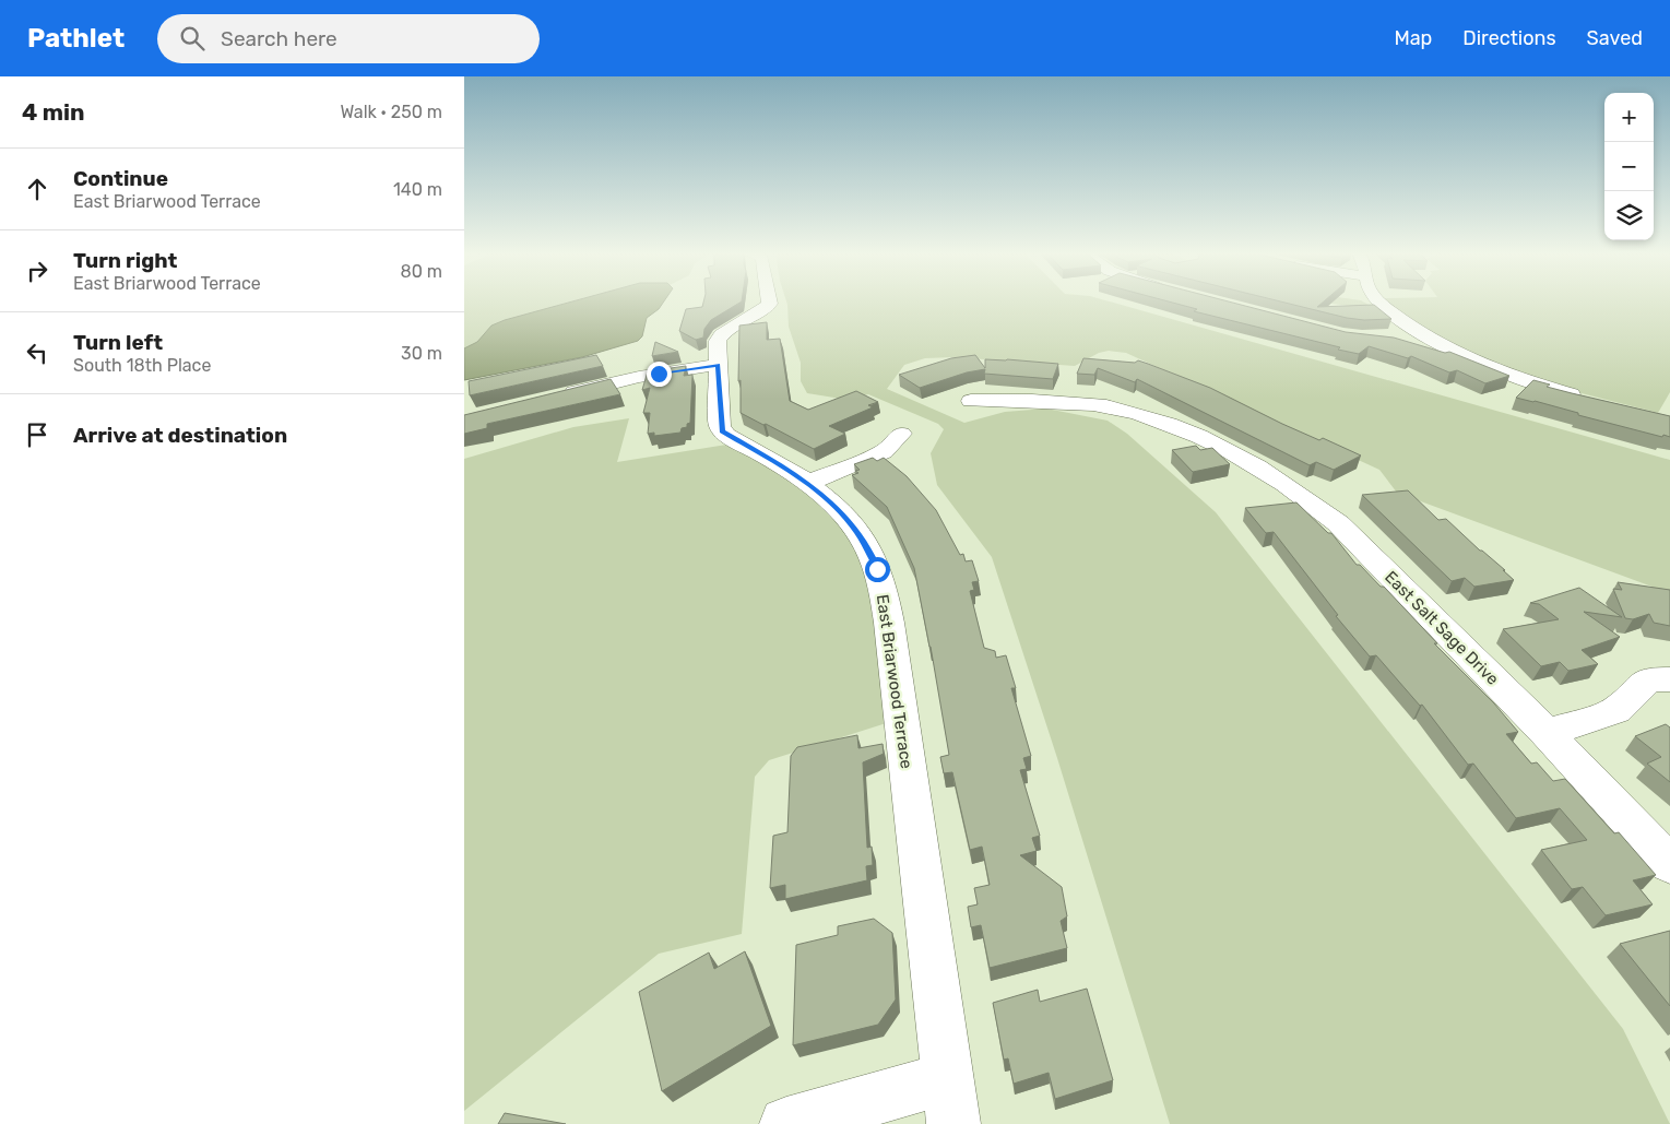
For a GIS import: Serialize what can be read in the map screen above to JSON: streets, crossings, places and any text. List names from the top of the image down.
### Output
{
  "streets": {
    "street": ["East Salt Sage Drive", "East Briarwood Terrace"]
  },
  "page": {
    "header": "Pathlet",
    "search": "Search here",
    "nav": ["Map", "Directions", "Saved"],
    "heading": ["4 min", "Walk · 250 m"],
    "map_buttons": ["+", "−"],
    "list": [
      ["Continue", "East Briarwood Terrace", "140 m"],
      ["Turn right", "East Briarwood Terrace", "80 m"],
      ["Turn left", "South 18th Place", "30 m"],
      "Arrive at destination"
    ]
  }
}
